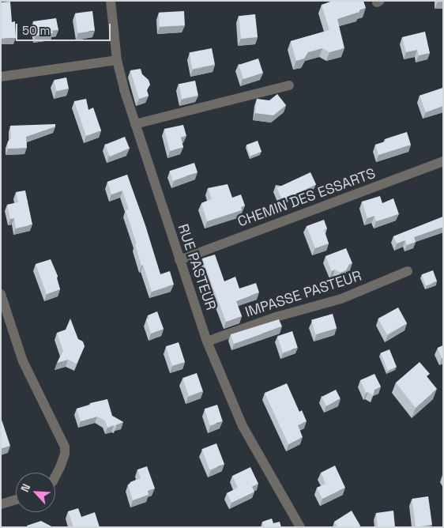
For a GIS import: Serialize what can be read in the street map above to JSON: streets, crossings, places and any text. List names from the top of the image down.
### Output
{
  "streets": {
    "street": ["CHEMIN DES ESSARTS", "RUE PASTEUR", "IMPASSE PASTEUR"]
  },
  "crossings": [
    ["CHEMIN DES ESSARTS", "RUE PASTEUR"],
    ["RUE PASTEUR", "IMPASSE PASTEUR"]
  ],
  "scale_bar": "50 m",
  "north": "top left"
}
